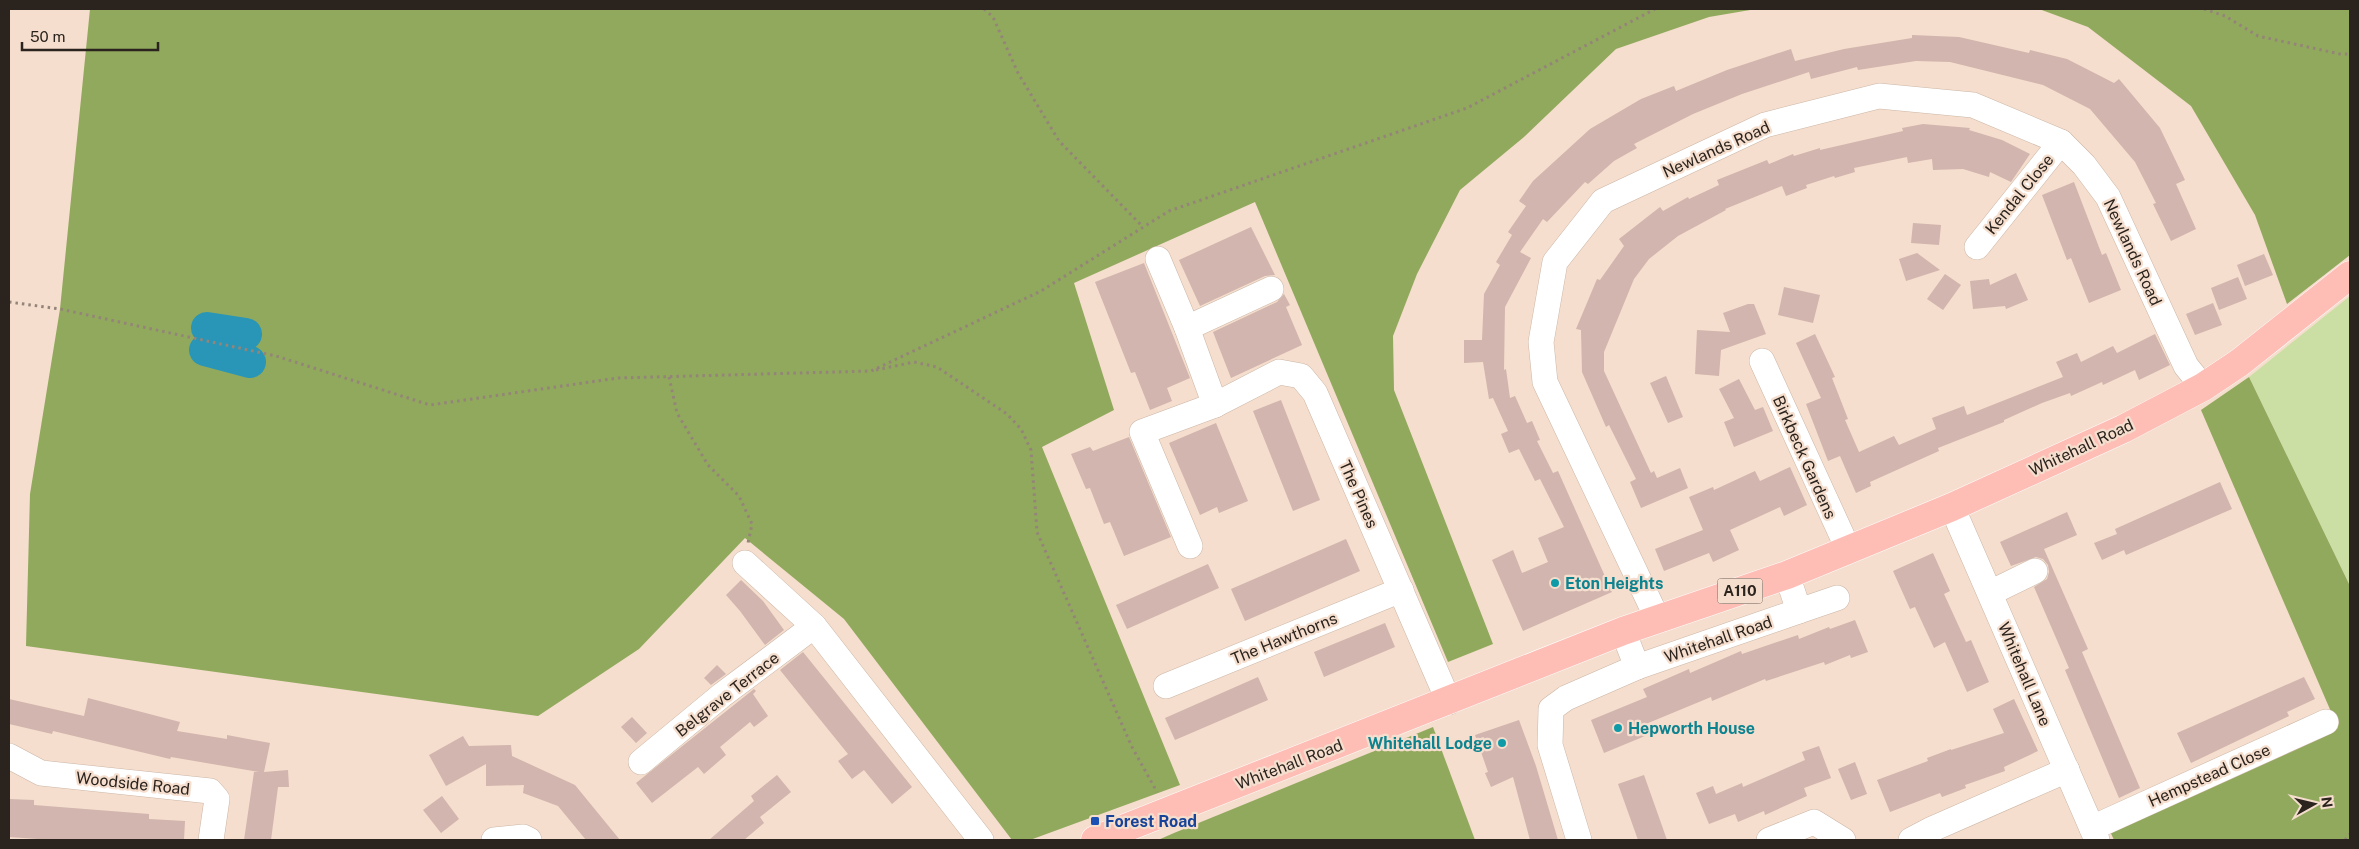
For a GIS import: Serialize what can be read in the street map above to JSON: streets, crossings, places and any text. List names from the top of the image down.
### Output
{
  "streets": {
    "main road": ["Whitehall Road", "A110"],
    "street": [
      "Newlands Road",
      "Kendal Close",
      "Birkbeck Gardens",
      "The Pines",
      "The Hawthorns",
      "Whitehall Lane",
      "Belgrave Terrace",
      "Hempstead Close",
      "Woodside Road"
    ]
  },
  "crossings": [
    ["Newlands Road", "Kendal Close"],
    ["Newlands Road", "Whitehall Road"],
    ["Whitehall Road", "Birkbeck Gardens"],
    ["Whitehall Road", "The Pines"],
    ["Whitehall Road", "Whitehall Lane"],
    ["The Pines", "The Hawthorns"],
    ["Whitehall Lane", "Hempstead Close"]
  ],
  "places": {
    "other": ["Eton Heights", "Hepworth House", "Whitehall Lodge"],
    "transit": ["Forest Road"]
  },
  "scale_bar": "50 m",
  "north": "right"
}
